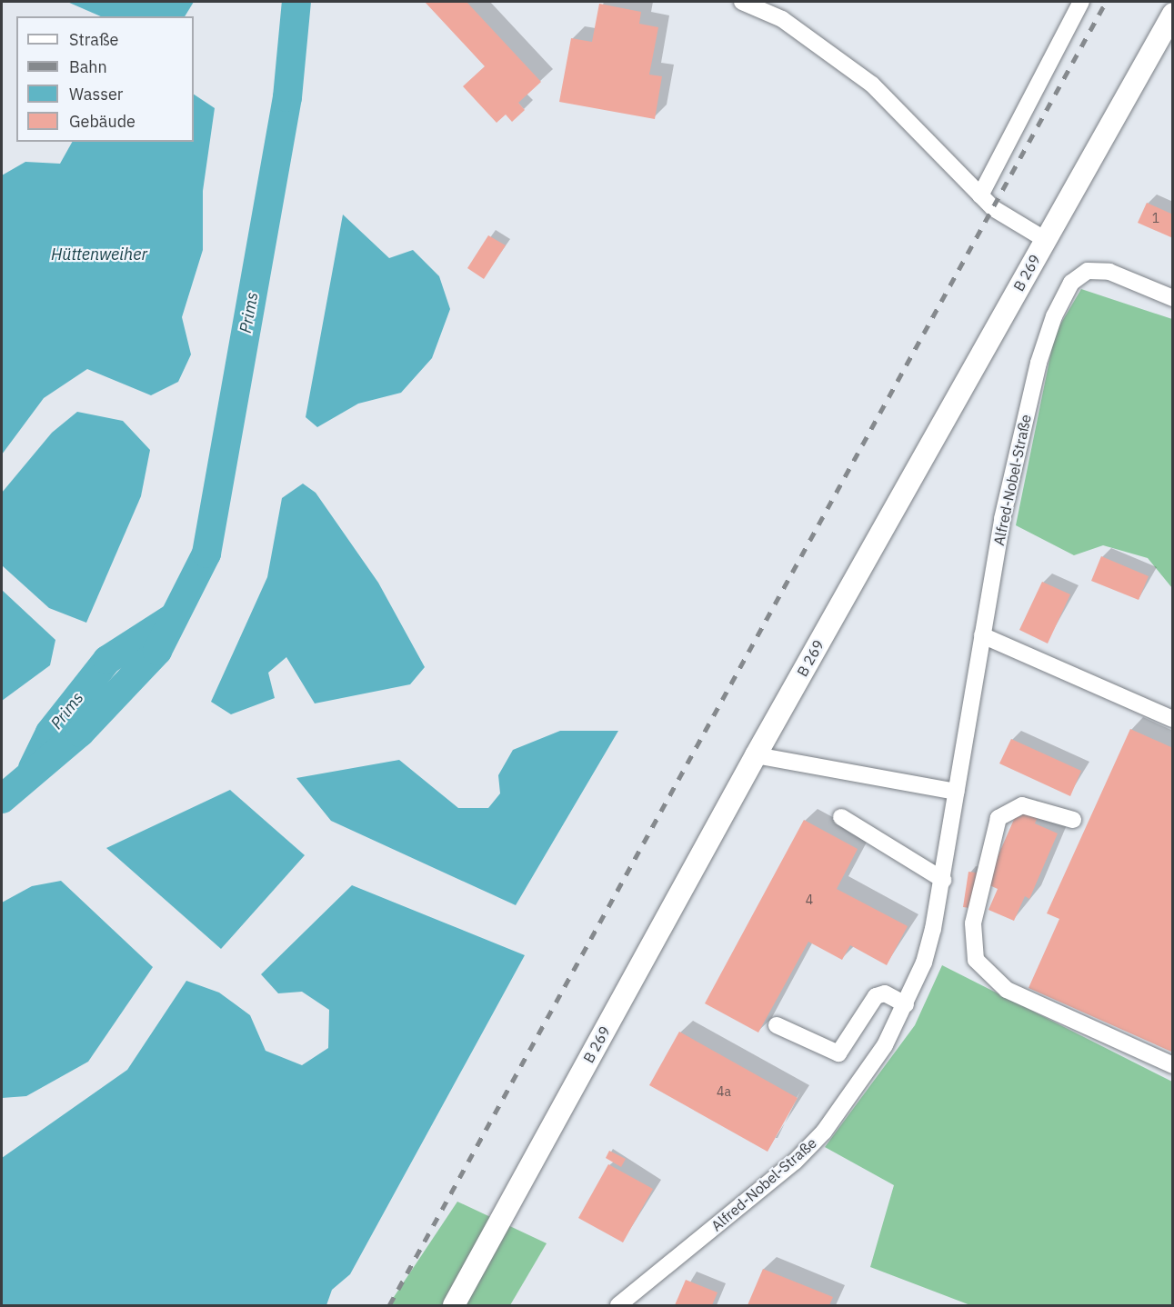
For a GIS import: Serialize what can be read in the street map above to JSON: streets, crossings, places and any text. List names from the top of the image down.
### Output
{
  "streets": {
    "main road": ["B 269"],
    "street": ["Alfred-Nobel-Straße"]
  },
  "water": ["Hüttenweiher", "Prims"],
  "house_numbers": ["1", "4", "4a"],
  "legend": [
    "Straße",
    "Bahn",
    "Wasser",
    "Gebäude"
  ]
}
